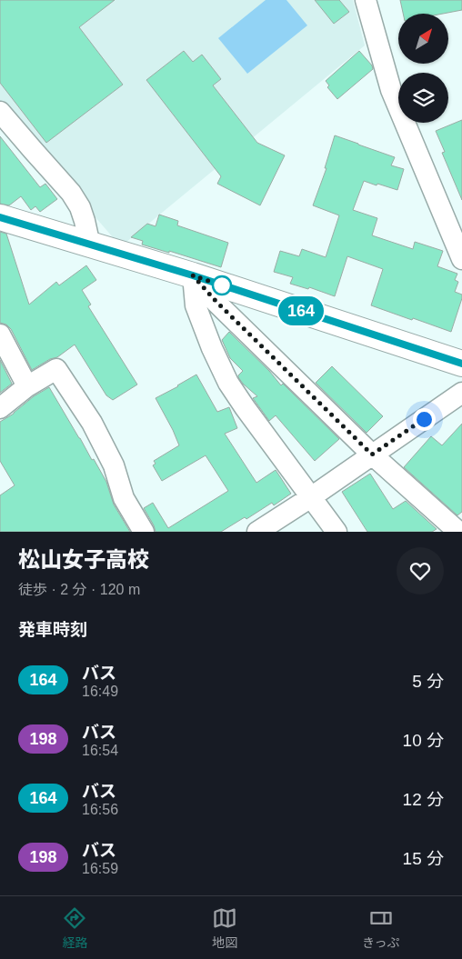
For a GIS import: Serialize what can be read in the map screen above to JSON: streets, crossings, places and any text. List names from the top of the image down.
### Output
{
  "lines": ["bus line 164"],
  "north": "top right",
  "page": {
    "on_map": "164",
    "heading": [
      ["松山女子高校", "徒歩 · 2 分 · 120 m"],
      "発車時刻"
    ],
    "list": [
      {
        "mark": "164",
        "name": "バス",
        "note": "16:49",
        "value": "5 分"
      },
      {
        "mark": "198",
        "name": "バス",
        "note": "16:54",
        "value": "10 分"
      },
      {
        "mark": "164",
        "name": "バス",
        "note": "16:56",
        "value": "12 分"
      },
      {
        "mark": "198",
        "name": "バス",
        "note": "16:59",
        "value": "15 分"
      }
    ],
    "tabs": ["経路", "地図", "きっぷ"]
  }
}
